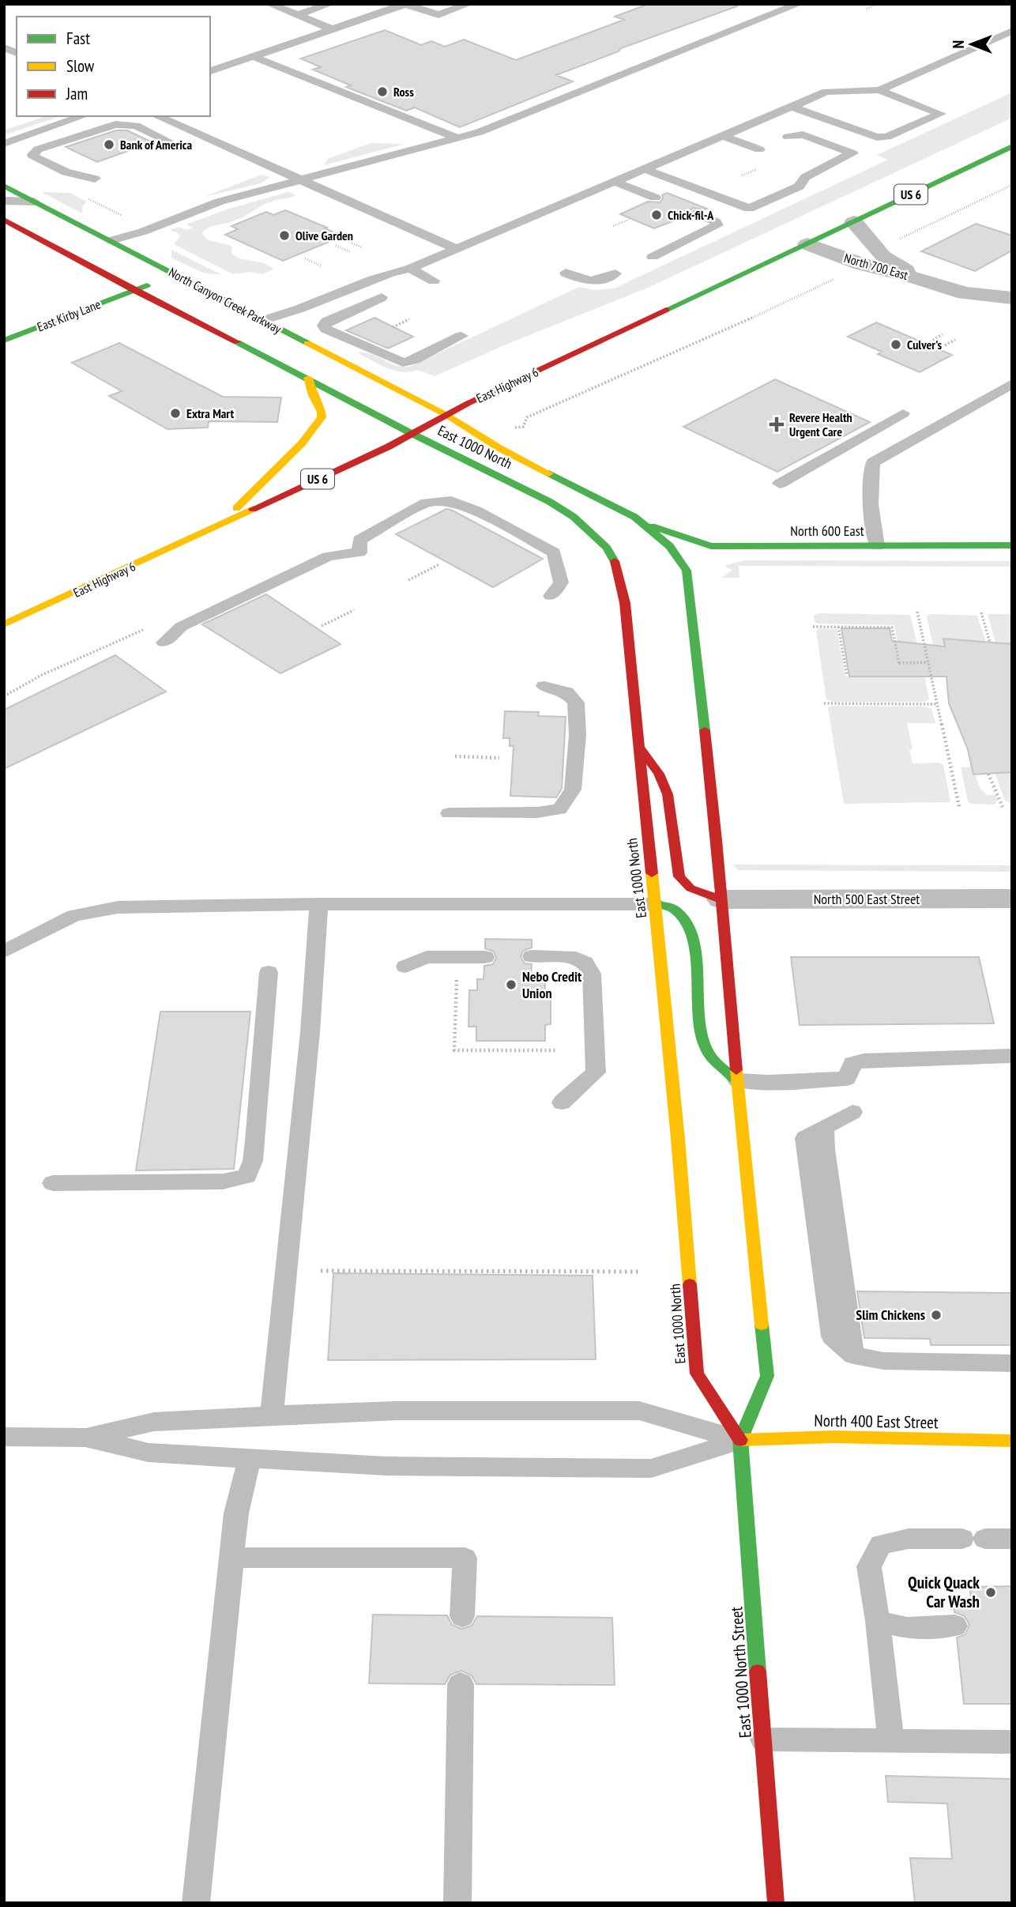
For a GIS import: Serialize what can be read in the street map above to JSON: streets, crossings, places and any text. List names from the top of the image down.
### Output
{
  "streets": {
    "main road": [
      "US 6",
      "North Canyon Creek Parkway",
      "East Kirby Lane",
      "East Highway 6",
      "East 1000 North",
      "North 600 East",
      "North 400 East Street",
      "East 1000 North Street"
    ],
    "street": ["North 700 East", "North 500 East Street"]
  },
  "crossings": [
    ["North 700 East", "East Highway 6"],
    ["North Canyon Creek Parkway", "East Highway 6"],
    ["North Canyon Creek Parkway", "East 1000 North"],
    ["East Highway 6", "East 1000 North"],
    ["East 1000 North", "North 600 East"],
    ["East 1000 North", "North 500 East Street"],
    ["East 1000 North", "North 400 East Street"],
    ["East 1000 North", "East 1000 North Street"],
    ["North 400 East Street", "East 1000 North Street"]
  ],
  "places": {
    "other": [
      "Ross",
      "Bank of America",
      "Chick-fil-A",
      "Olive Garden",
      "Culver's",
      "Extra Mart",
      "Nebo Credit Union",
      "Slim Chickens",
      "Quick Quack Car Wash"
    ],
    "health": ["Revere Health Urgent Care"]
  },
  "legend": ["Fast", "Slow", "Jam"],
  "north": "left"
}
